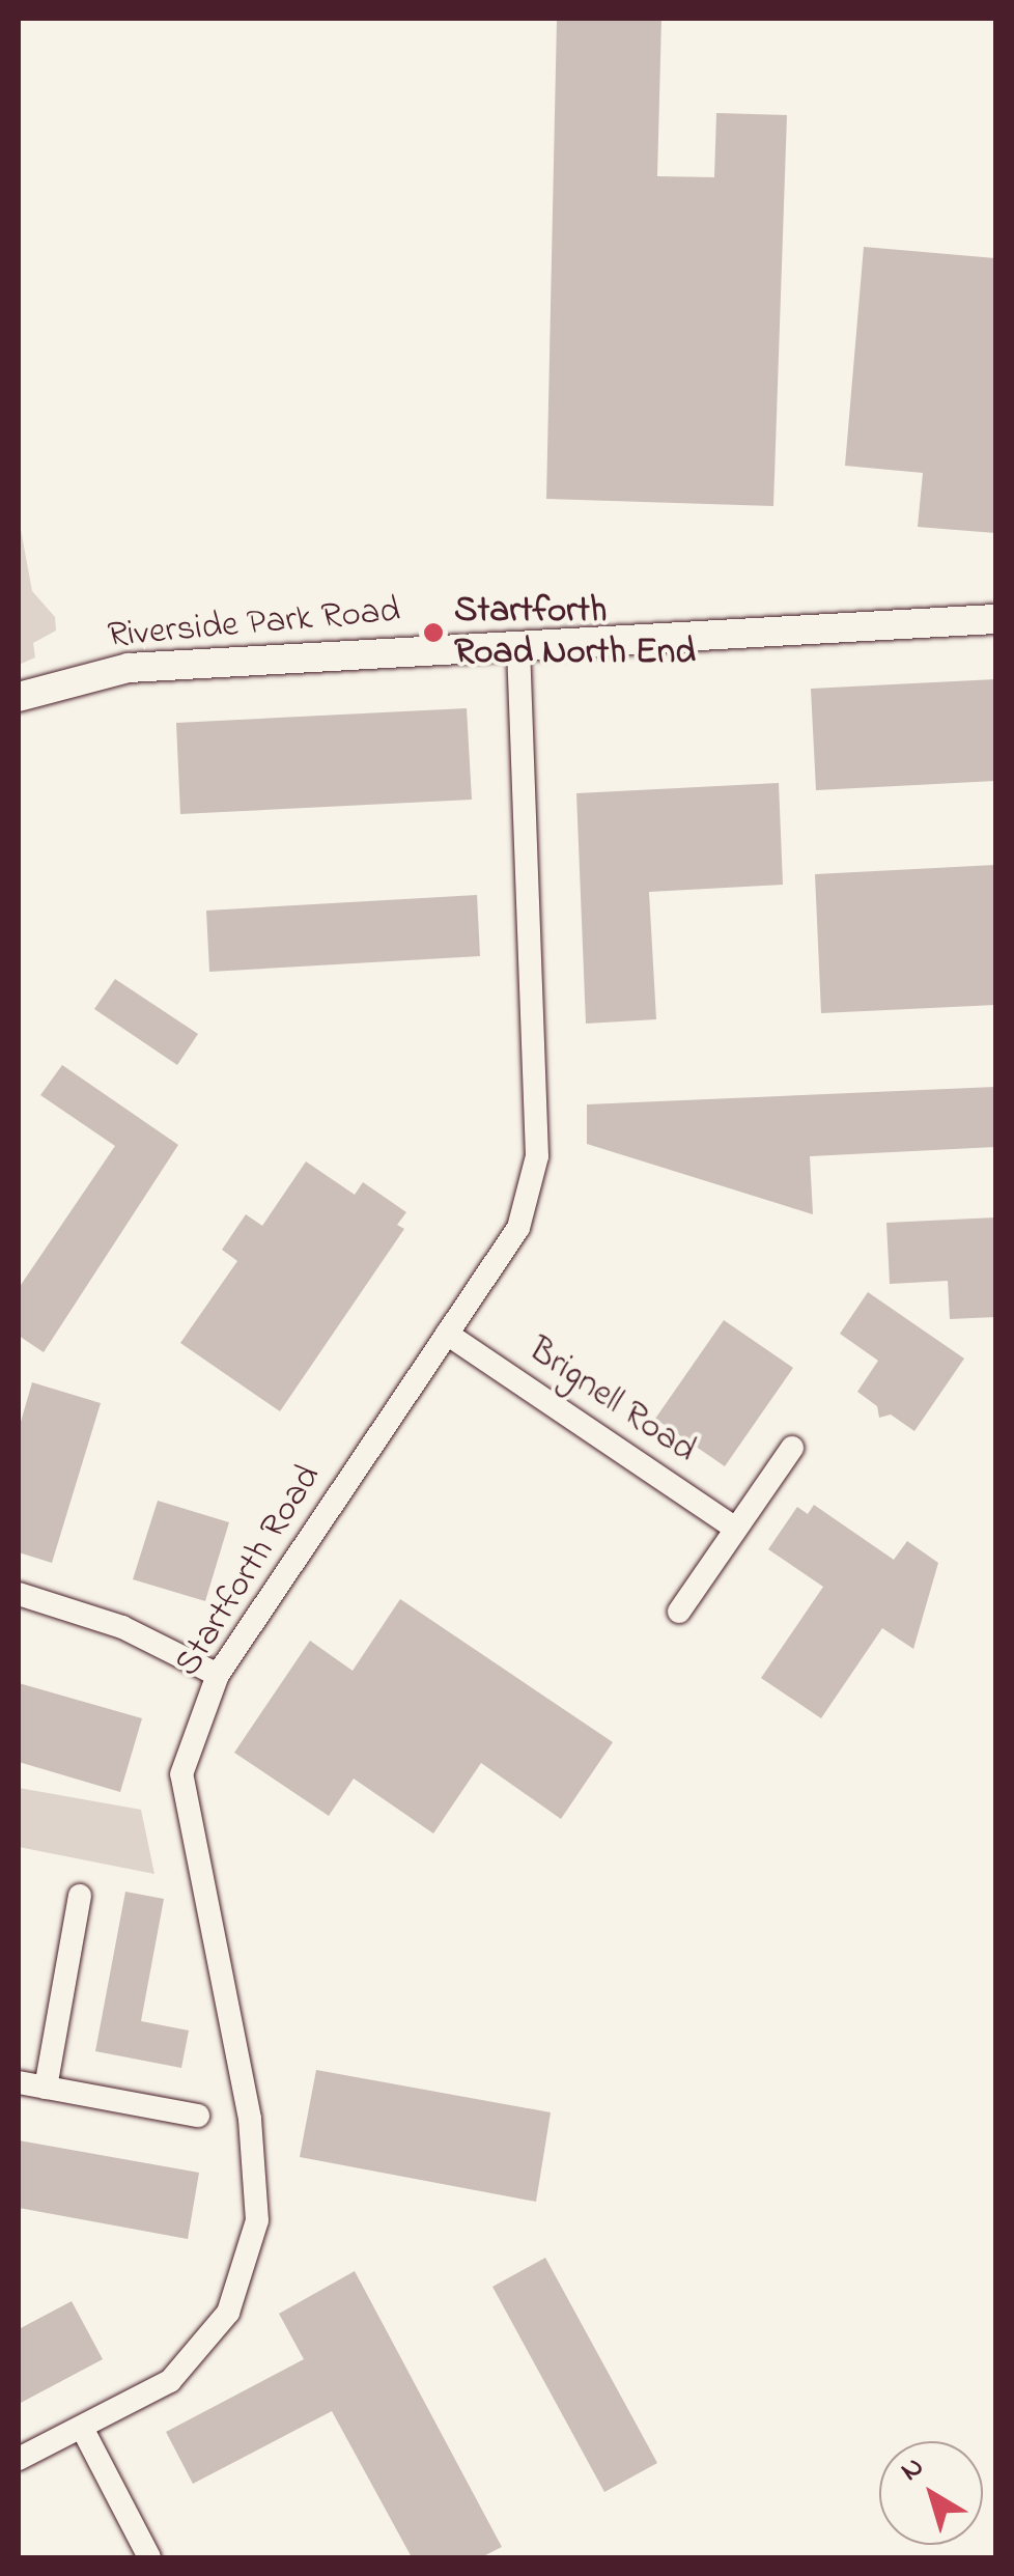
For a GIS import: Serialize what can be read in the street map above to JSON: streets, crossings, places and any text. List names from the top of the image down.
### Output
{
  "streets": {
    "street": ["Riverside Park Road", "Brignell Road", "Startforth Road"]
  },
  "crossings": [
    ["Riverside Park Road", "Startforth Road"],
    ["Brignell Road", "Startforth Road"]
  ],
  "places": ["Startforth Road North End"],
  "north": "top left"
}
